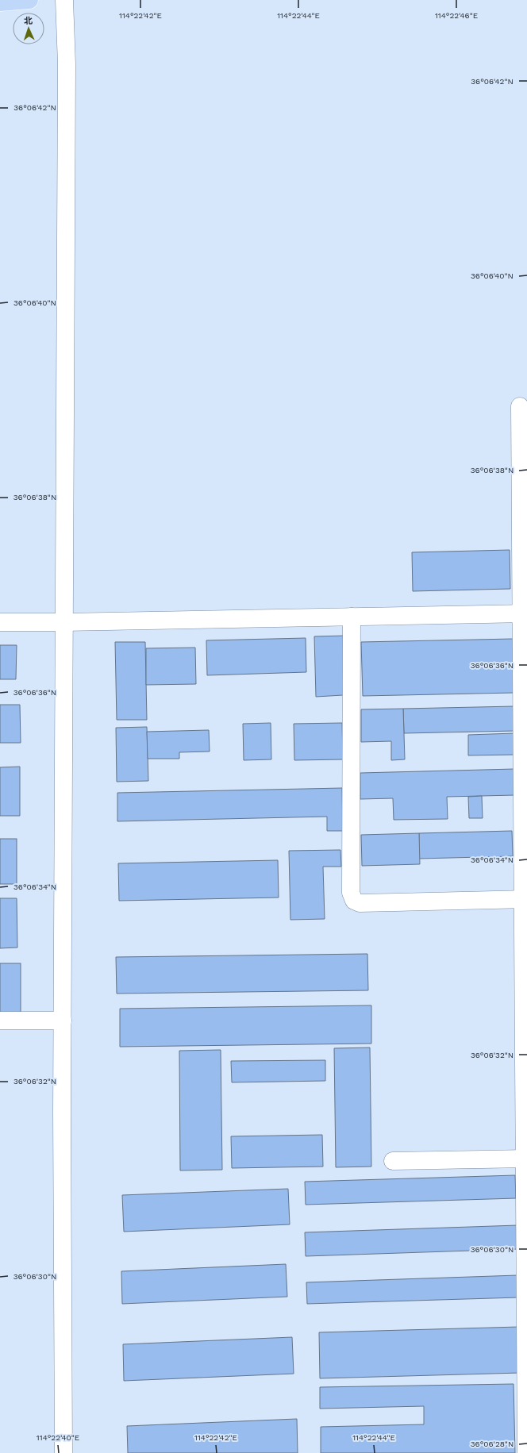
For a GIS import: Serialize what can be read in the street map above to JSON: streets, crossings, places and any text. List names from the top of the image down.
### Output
{
  "north": "top",
  "coordinates": [
    "114°22'42\"E",
    "114°22'44\"E",
    "114°22'46\"E",
    "36°06'42\"N",
    "36°06'40\"N",
    "36°06'38\"N",
    "36°06'36\"N",
    "36°06'34\"N",
    "36°06'32\"N",
    "36°06'30\"N",
    "114°22'40\"E",
    "36°06'28\"N"
  ]
}
